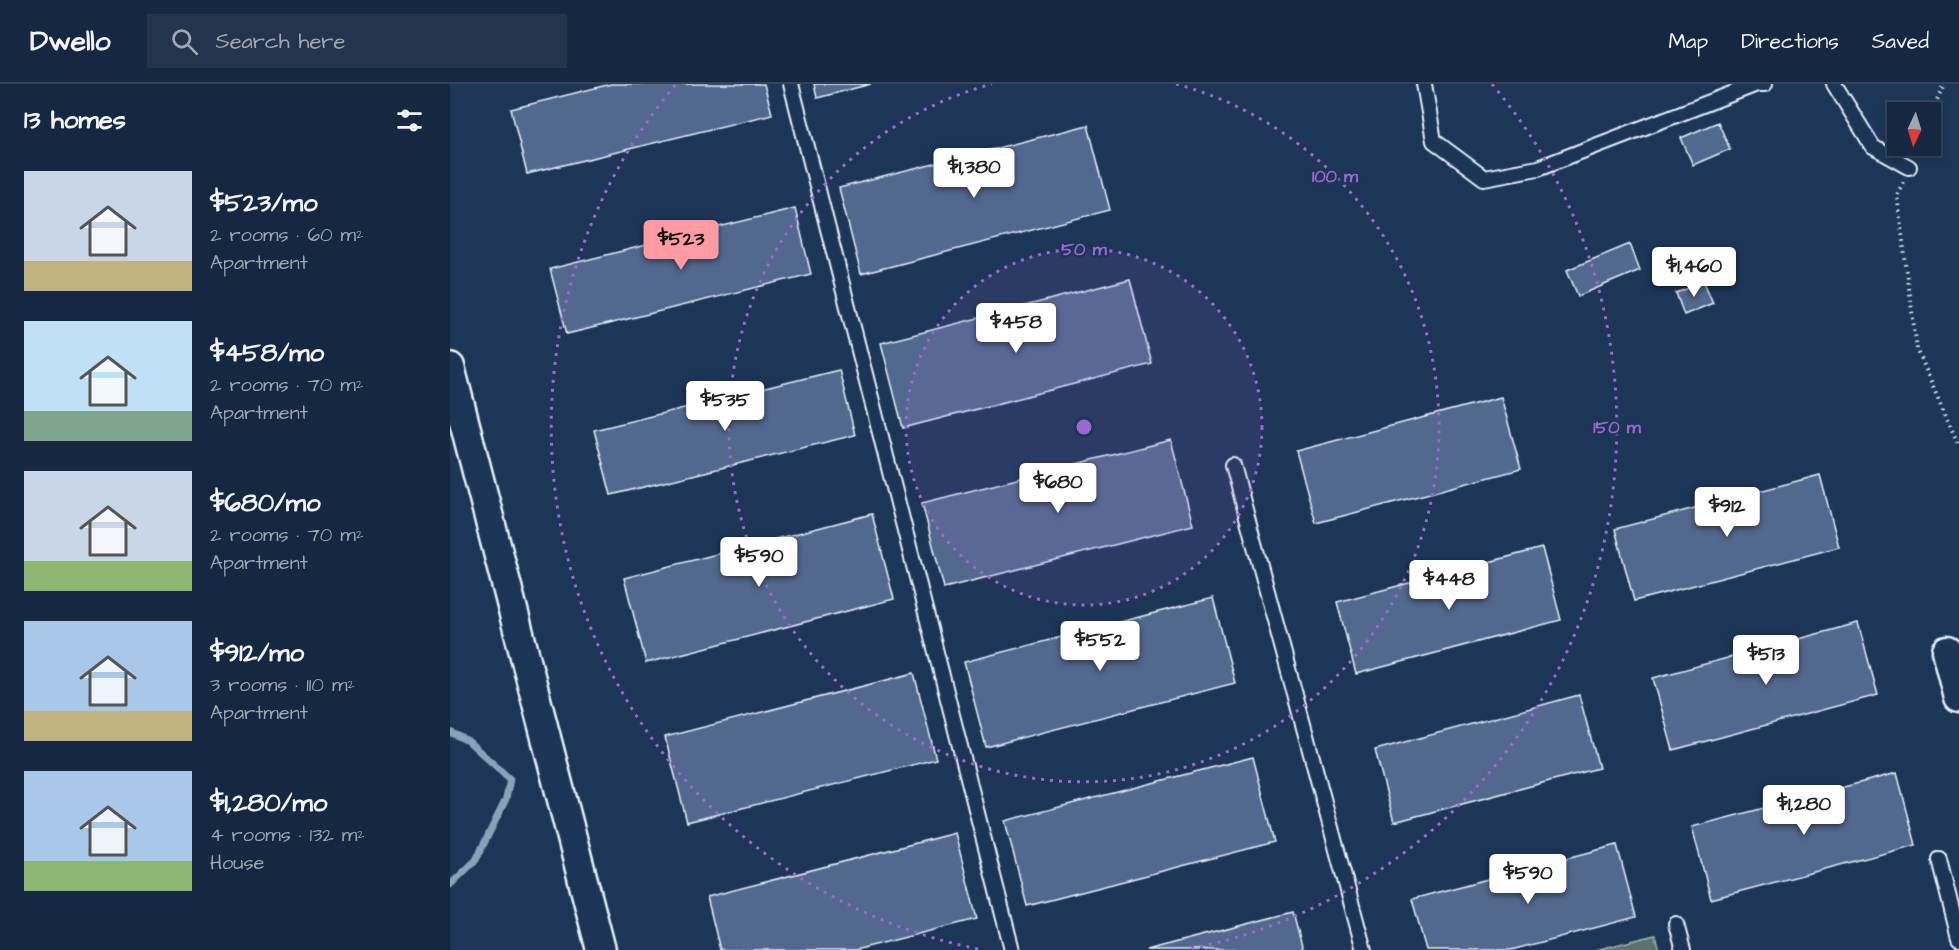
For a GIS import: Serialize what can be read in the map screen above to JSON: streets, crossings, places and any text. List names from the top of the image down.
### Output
{
  "north": "bottom",
  "page": {
    "header": "Dwello",
    "search": "Search here",
    "nav": ["Map", "Directions", "Saved"],
    "heading": "13 homes",
    "price": [
      "$1,380",
      "$523",
      "$1,460",
      "$458",
      "$535",
      "$680",
      "$912",
      "$590",
      "$448",
      "$552",
      "$513",
      "$1,280",
      "$590"
    ],
    "list": [
      {
        "name": "$523/mo",
        "note": "2 rooms · 60 m² · Apartment"
      },
      {
        "name": "$458/mo",
        "note": "2 rooms · 70 m² · Apartment"
      },
      {
        "name": "$680/mo",
        "note": "2 rooms · 70 m² · Apartment"
      },
      {
        "name": "$912/mo",
        "note": "3 rooms · 110 m² · Apartment"
      },
      {
        "name": "$1,280/mo",
        "note": "4 rooms · 132 m² · House"
      }
    ]
  },
  "rings": ["100 m", "50 m", "150 m"]
}
